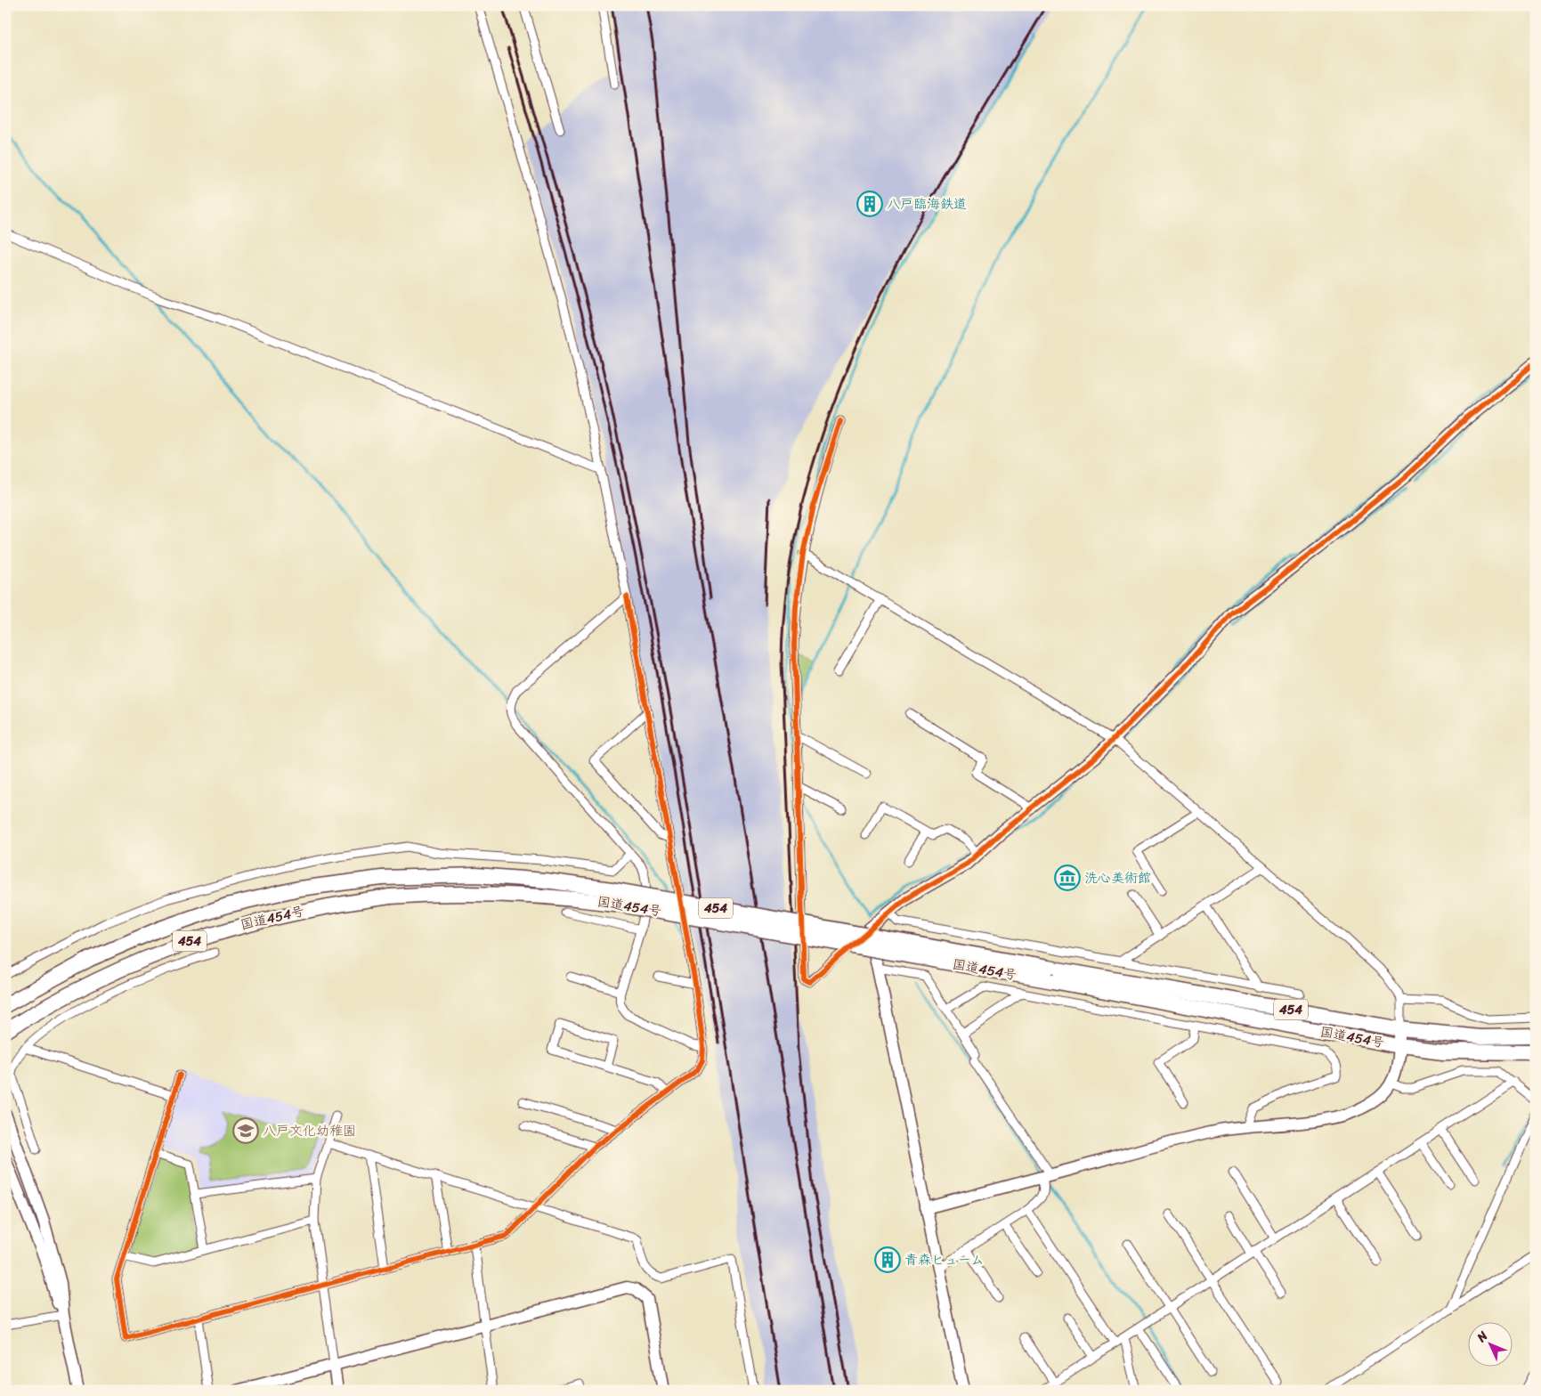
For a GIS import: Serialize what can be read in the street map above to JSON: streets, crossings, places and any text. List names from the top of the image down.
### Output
{
  "streets": {
    "highway": ["国道454号", "454"]
  },
  "places": {
    "building": ["八戸臨海鉄道", "青森ヒューム"],
    "museum": ["洗心美術館"],
    "school or university": ["八戸文化幼稚園"]
  },
  "north": "top left"
}
